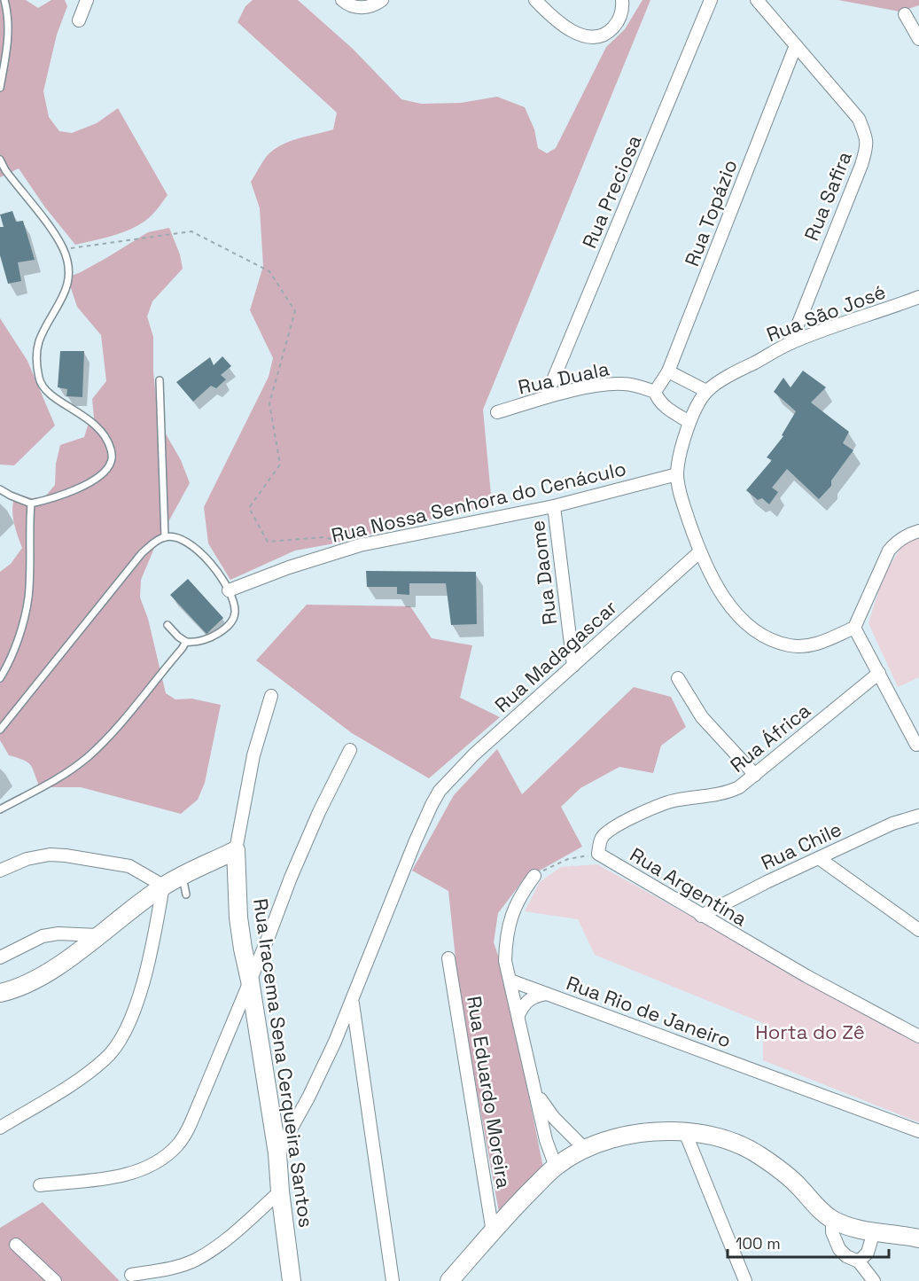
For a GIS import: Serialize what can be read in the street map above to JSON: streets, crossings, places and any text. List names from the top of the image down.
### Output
{
  "streets": {
    "main road": ["Rua Iracema Sena Cerqueira Santos"],
    "street": [
      "Rua Preciosa",
      "Rua Safira",
      "Rua Topázio",
      "Rua São José",
      "Rua Duala",
      "Rua Nossa Senhora do Cenáculo",
      "Rua Daome",
      "Rua Madagascar",
      "Rua África",
      "Rua Chile",
      "Rua Argentina",
      "Rua Rio de Janeiro",
      "Rua Eduardo Moreira"
    ]
  },
  "crossings": [
    ["Rua Preciosa", "Rua Duala"],
    ["Rua Safira", "Rua Topázio"],
    ["Rua Safira", "Rua São José"],
    ["Rua Topázio", "Rua Duala"],
    ["Rua São José", "Rua Nossa Senhora do Cenáculo"],
    ["Rua São José", "Rua Madagascar"],
    ["Rua Nossa Senhora do Cenáculo", "Rua Daome"],
    ["Rua Daome", "Rua Madagascar"],
    ["Rua Madagascar", "Rua Iracema Sena Cerqueira Santos"],
    ["Rua África", "Rua Argentina"],
    ["Rua Chile", "Rua Argentina"]
  ],
  "parks": ["Horta do Zê"],
  "scale_bar": "100 m"
}
